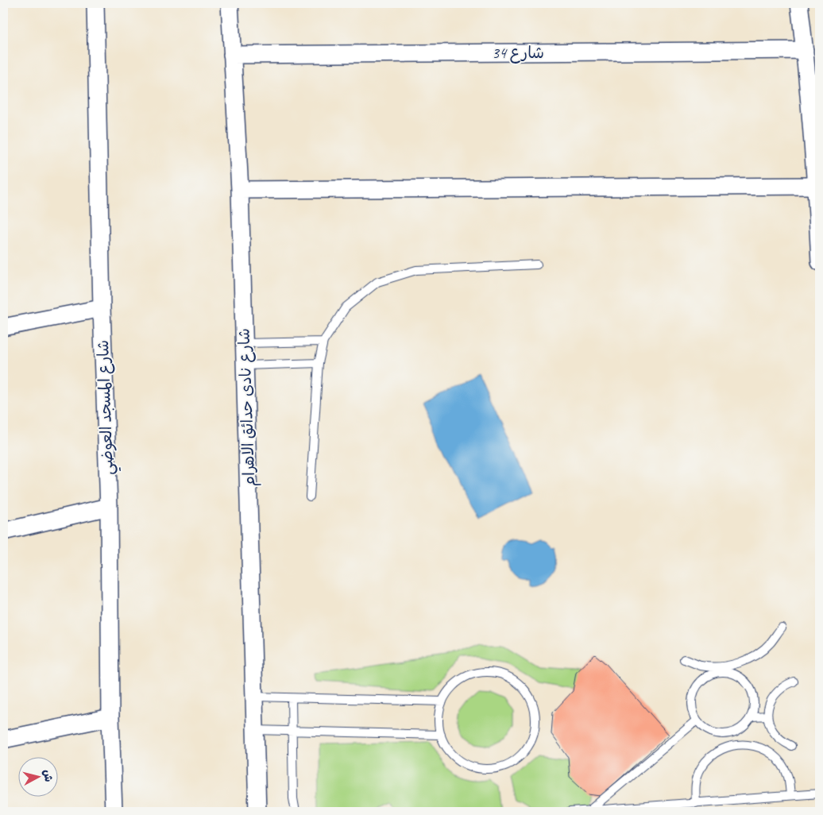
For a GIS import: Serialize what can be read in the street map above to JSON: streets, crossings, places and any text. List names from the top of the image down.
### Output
{
  "streets": {
    "street": ["شارع 34", "شارع المسجد العوضي", "شارع نادى حدائق الاهرام"]
  },
  "crossings": [
    ["شارع 34", "شارع نادى حدائق الاهرام"]
  ],
  "north": "right"
}
